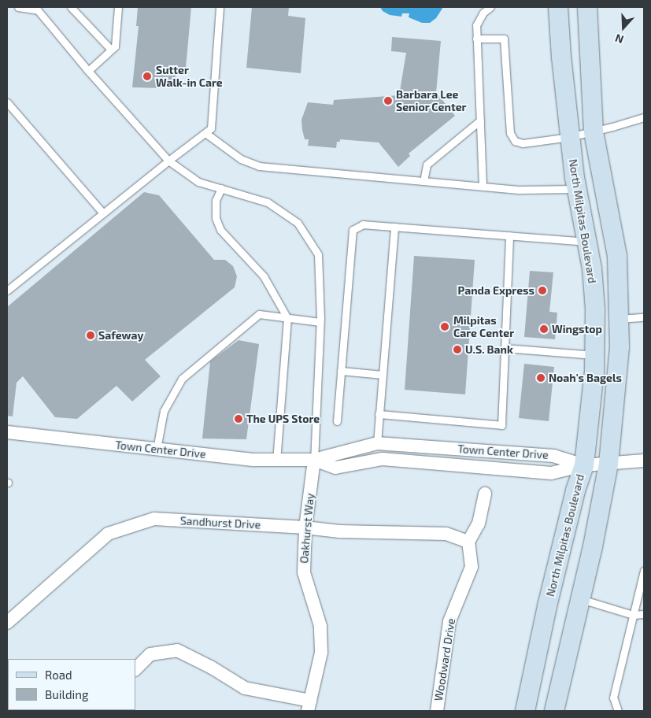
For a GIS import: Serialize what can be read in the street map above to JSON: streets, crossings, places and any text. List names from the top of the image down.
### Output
{
  "streets": {
    "main road": ["North Milpitas Boulevard"],
    "street": [
      "Town Center Drive",
      "Sandhurst Drive",
      "Oakhurst Way",
      "Woodward Drive"
    ]
  },
  "crossings": [
    ["North Milpitas Boulevard", "Town Center Drive"],
    ["Town Center Drive", "Oakhurst Way"],
    ["Sandhurst Drive", "Oakhurst Way"],
    ["Sandhurst Drive", "Woodward Drive"]
  ],
  "places": [
    "Sutter Walk-in Care",
    "Barbara Lee Senior Center",
    "Panda Express",
    "Milpitas Care Center",
    "Wingstop",
    "Safeway",
    "U.S. Bank",
    "Noah's Bagels",
    "The UPS Store"
  ],
  "legend": ["Road", "Building"],
  "north": "bottom"
}
